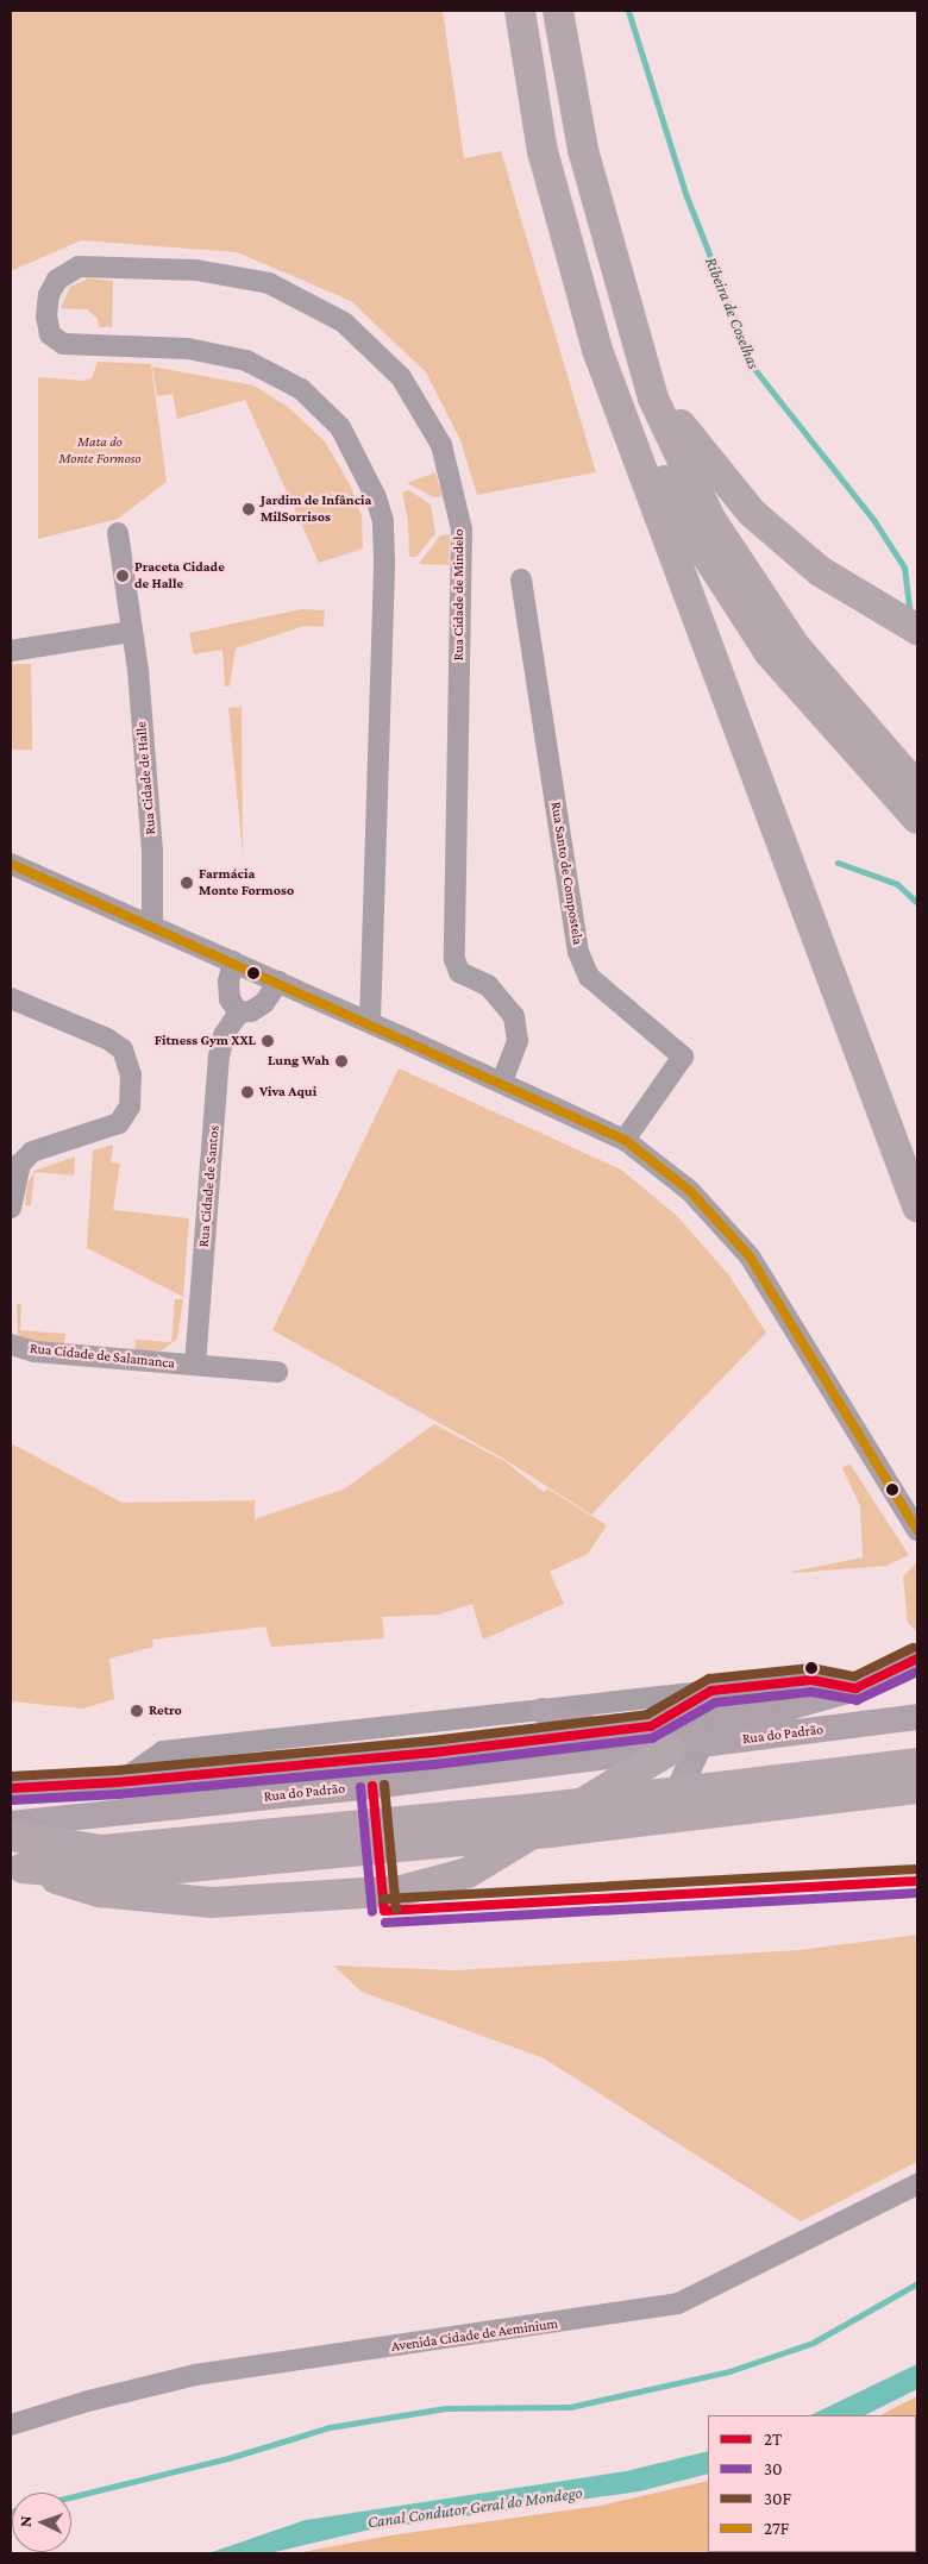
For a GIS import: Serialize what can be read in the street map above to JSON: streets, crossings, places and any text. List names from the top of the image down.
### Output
{
  "streets": {
    "main road": ["Rua do Padrão"],
    "street": [
      "Rua Cidade de Mindelo",
      "Rua Cidade de Halle",
      "Rua Santo de Compostela",
      "Rua Cidade de Santos",
      "Rua Cidade de Salamanca",
      "Avenida Cidade de Aeminium"
    ]
  },
  "crossings": [
    ["Rua Cidade de Santos", "Rua Cidade de Salamanca"]
  ],
  "water": ["Ribeira de Coselhas", "Canal Condutor Geral do Mondego"],
  "parks": ["Mata do Monte Formoso"],
  "places": [
    "Jardim de Infância MilSorrisos",
    "Praceta Cidade de Halle",
    "Farmácia Monte Formoso",
    "Fitness Gym XXL",
    "Lung Wah",
    "Viva Aqui",
    "Retro"
  ],
  "lines": [
    "transit line 27F",
    "transit line 30F",
    "transit line 2T",
    "transit line 30"
  ],
  "legend": [
    "2T",
    "30",
    "30F",
    "27F"
  ],
  "north": "left"
}
